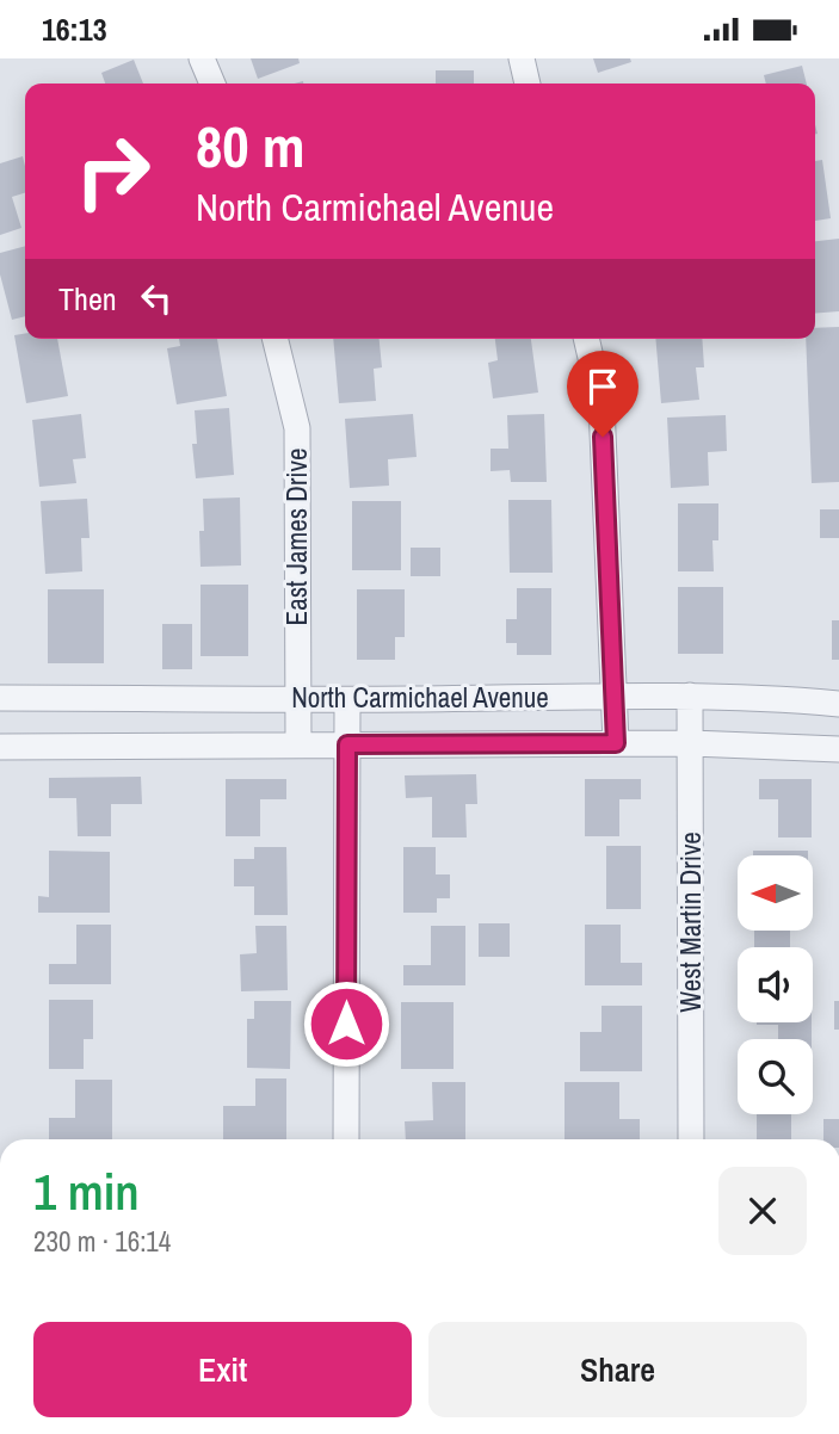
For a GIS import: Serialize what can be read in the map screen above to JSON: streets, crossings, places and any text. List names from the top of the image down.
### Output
{
  "streets": {
    "street": ["East James Drive", "North Carmichael Avenue", "West Martin Drive"]
  },
  "crossings": [
    ["East James Drive", "North Carmichael Avenue"],
    ["North Carmichael Avenue", "West Martin Drive"]
  ],
  "north": "left",
  "page": {
    "status": "16:13",
    "turn": ["80 m", "North Carmichael Avenue"],
    "then": "Then",
    "heading": ["1 min", "230 m · 16:14"],
    "buttons": ["Exit", "Share"]
  }
}
